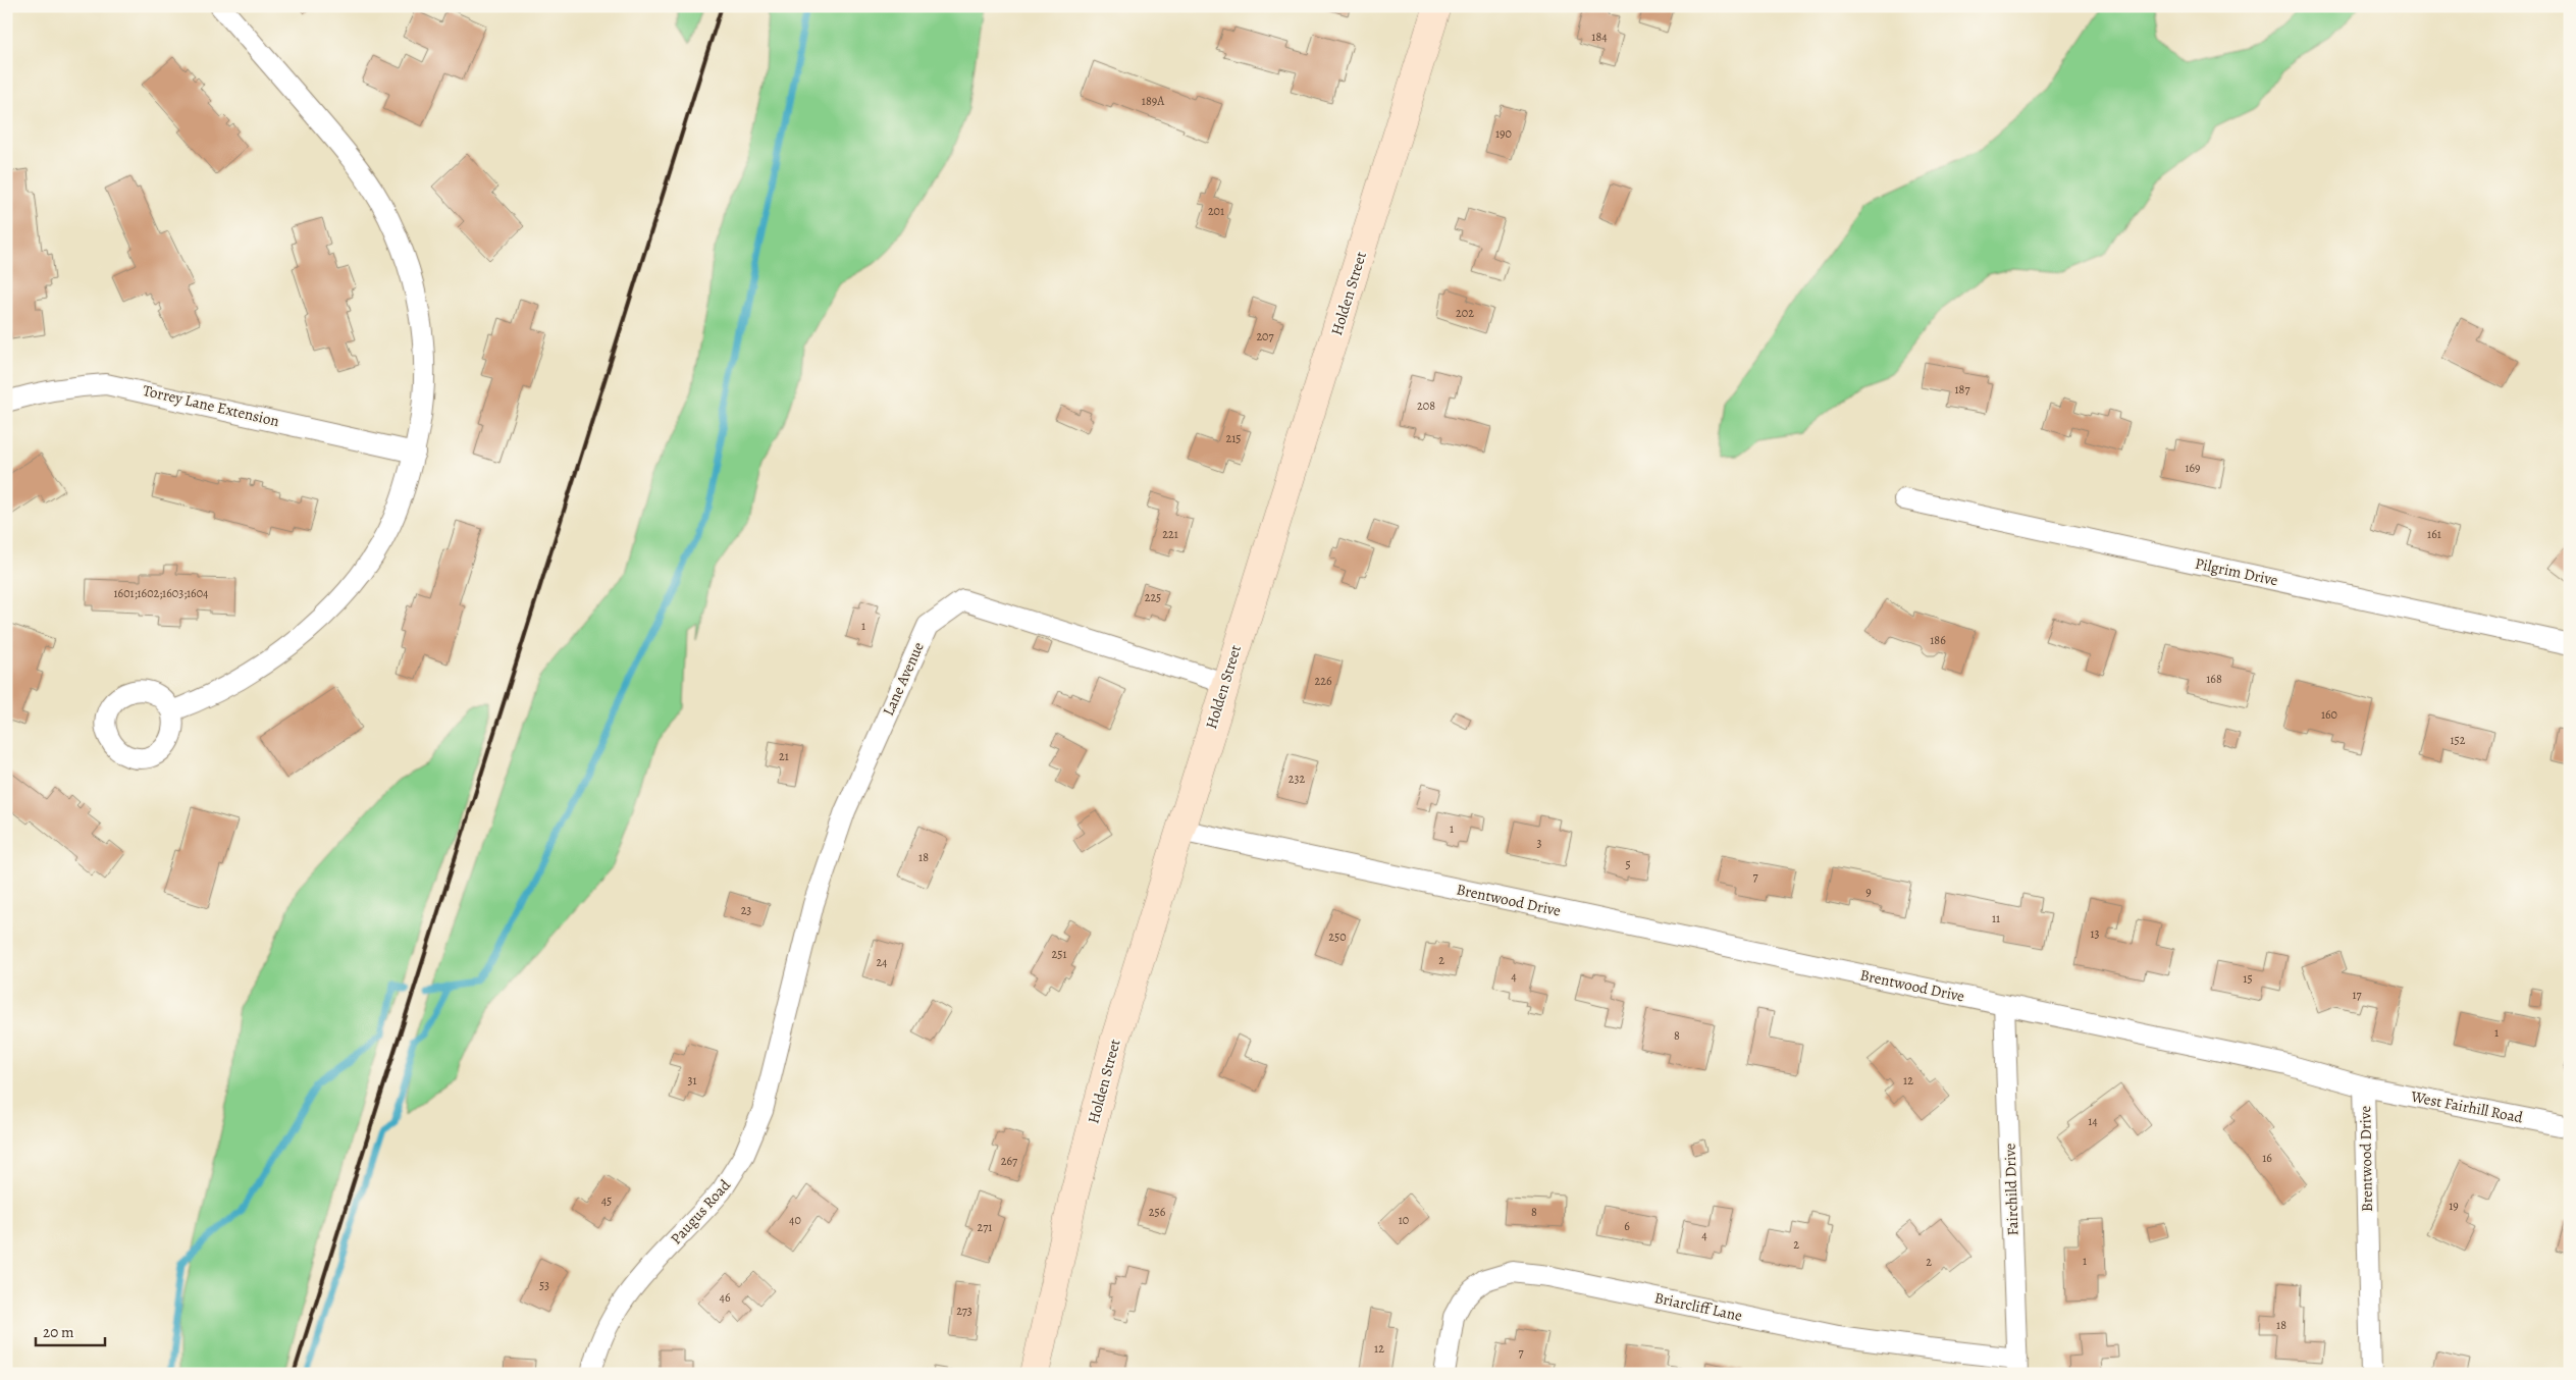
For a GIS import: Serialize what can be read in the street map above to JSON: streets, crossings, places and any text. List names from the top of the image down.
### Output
{
  "streets": {
    "main road": ["Holden Street"],
    "street": [
      "Torrey Lane Extension",
      "Pilgrim Drive",
      "Lane Avenue",
      "Brentwood Drive",
      "West Fairhill Road",
      "Fairchild Drive",
      "Paugus Road",
      "Briarcliff Lane"
    ]
  },
  "crossings": [
    ["Holden Street", "Lane Avenue"],
    ["Holden Street", "Brentwood Drive"],
    ["Lane Avenue", "Paugus Road"],
    ["Brentwood Drive", "West Fairhill Road"],
    ["Brentwood Drive", "Fairchild Drive"],
    ["Fairchild Drive", "Briarcliff Lane"]
  ],
  "house_numbers": [
    "184",
    "189A",
    "190",
    "201",
    "202",
    "207",
    "187",
    "208",
    "215",
    "169",
    "221",
    "161",
    "1601;1602;1603;1604",
    "225",
    "1",
    "186",
    "168",
    "226",
    "160",
    "152",
    "21",
    "232",
    "1",
    "3",
    "18",
    "5",
    "7",
    "9",
    "23",
    "11",
    "13",
    "250",
    "251",
    "2",
    "24",
    "4",
    "15",
    "17",
    "1",
    "8",
    "31",
    "12",
    "14",
    "16",
    "267",
    "45",
    "19",
    "256",
    "8",
    "40",
    "10",
    "6",
    "271",
    "4",
    "2",
    "1",
    "2",
    "53",
    "46",
    "273",
    "18",
    "12",
    "7"
  ],
  "scale_bar": "20 m"
}
